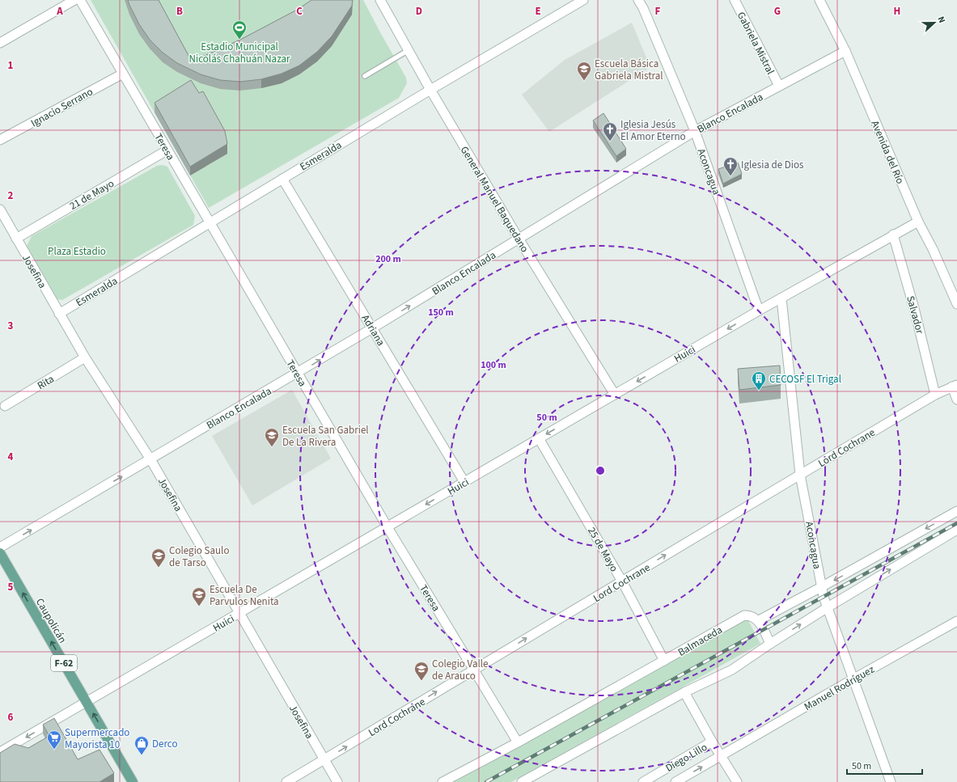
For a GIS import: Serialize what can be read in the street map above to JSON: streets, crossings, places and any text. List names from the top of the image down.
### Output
{
  "streets": {
    "main road": ["Caupolicán", "F-62"],
    "street": [
      "Gabriela Mistral",
      "Ignacio Serrano",
      "Blanco Encalada",
      "Teresa",
      "Avenida del Río",
      "Esmeralda",
      "Aconcagua",
      "21 de Mayo",
      "General Manuel Baquedano",
      "Josefina",
      "Salvador",
      "Adriana",
      "Huici",
      "Rita",
      "Lord Cochrane",
      "25 de Mayo",
      "Balmaceda",
      "Manuel Rodríguez",
      "Diego Lillo"
    ]
  },
  "crossings": [
    ["Gabriela Mistral", "Blanco Encalada"],
    ["Ignacio Serrano", "Teresa"],
    ["Blanco Encalada", "Teresa"],
    ["Blanco Encalada", "Avenida del Río"],
    ["Blanco Encalada", "Aconcagua"],
    ["Blanco Encalada", "General Manuel Baquedano"],
    ["Blanco Encalada", "Josefina"],
    ["Blanco Encalada", "Adriana"],
    ["Teresa", "Esmeralda"],
    ["Teresa", "21 de Mayo"],
    ["Teresa", "Huici"],
    ["Teresa", "Lord Cochrane"],
    ["Teresa", "Balmaceda"],
    ["Avenida del Río", "Huici"],
    ["Esmeralda", "General Manuel Baquedano"],
    ["Esmeralda", "Josefina"],
    ["Esmeralda", "Adriana"],
    ["Aconcagua", "Huici"],
    ["Aconcagua", "Lord Cochrane"],
    ["Aconcagua", "Manuel Rodríguez"],
    ["21 de Mayo", "Josefina"],
    ["General Manuel Baquedano", "Huici"],
    ["Josefina", "Huici"],
    ["Josefina", "Rita"],
    ["Josefina", "Lord Cochrane"],
    ["Salvador", "Huici"],
    ["Salvador", "Lord Cochrane"],
    ["Adriana", "Huici"],
    ["Huici", "25 de Mayo"],
    ["Huici", "Caupolicán"],
    ["Lord Cochrane", "25 de Mayo"],
    ["25 de Mayo", "Balmaceda"],
    ["Manuel Rodríguez", "Diego Lillo"]
  ],
  "one_way": [
    "Blanco Encalada",
    "Huici",
    "Lord Cochrane",
    "Caupolicán"
  ],
  "parks": ["Plaza Estadio"],
  "places": {
    "sports": ["Estadio Municipal Nicolás Chahuán Nazar"],
    "school or university": [
      "Escuela Básica Gabriela Mistral",
      "Escuela San Gabriel De La Rivera",
      "Colegio Saulo de Tarso",
      "Escuela De Parvulos Nenita",
      "Colegio Valle de Arauco"
    ],
    "church": ["Iglesia Jesús El Amor Eterno", "Iglesia de Dios"],
    "building": ["CECOSF El Trigal"],
    "supermarket": ["Supermercado Mayorista 10"],
    "shop": ["Derco"]
  },
  "scale_bar": "50 m",
  "north": "right",
  "grid": {
    "columns": [
      "A",
      "B",
      "C",
      "D",
      "E",
      "F",
      "G",
      "H"
    ],
    "rows": [
      "1",
      "2",
      "3",
      "4",
      "5",
      "6"
    ]
  },
  "rings": [
    "200 m",
    "150 m",
    "100 m",
    "50 m"
  ]
}
